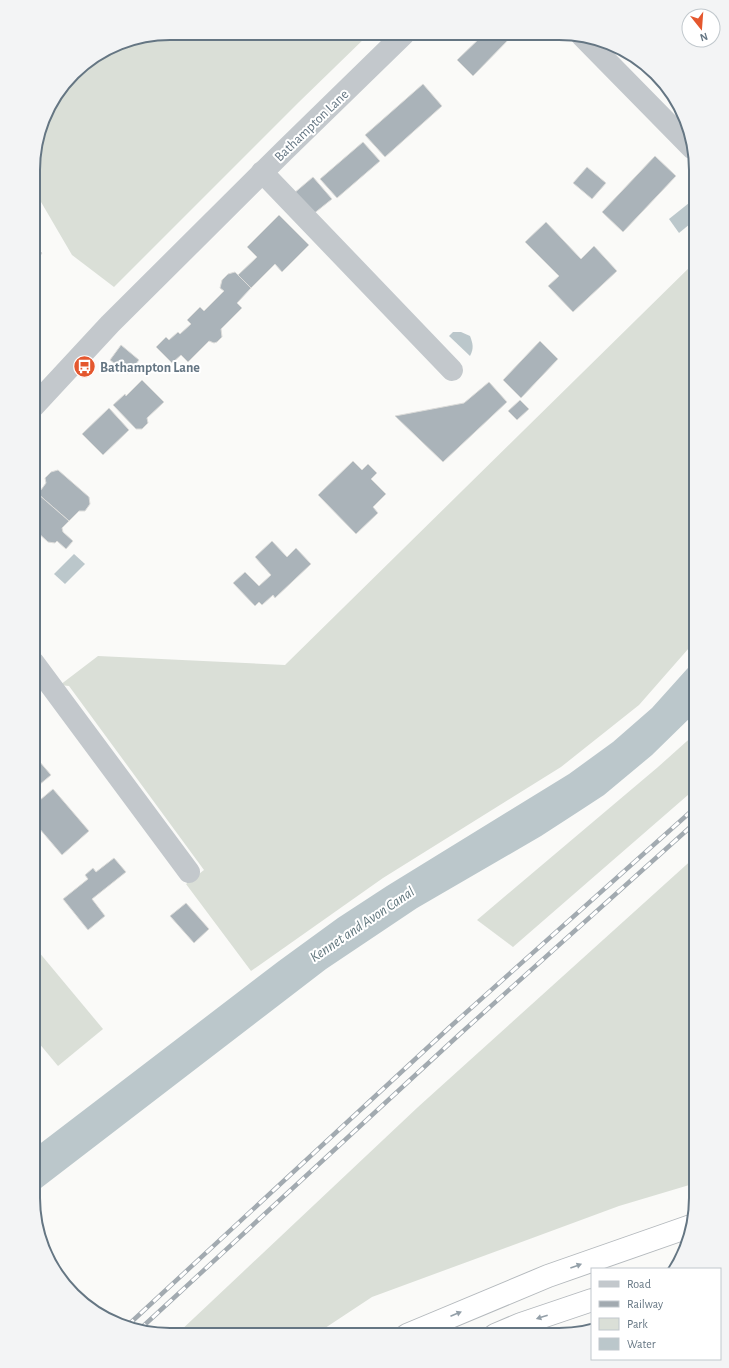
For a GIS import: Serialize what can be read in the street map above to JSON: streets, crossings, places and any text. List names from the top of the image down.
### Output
{
  "streets": {
    "street": ["Bathampton Lane"]
  },
  "water": ["Kennet and Avon Canal"],
  "places": {
    "bus stop": ["Bathampton Lane"]
  },
  "legend": [
    "Road",
    "Railway",
    "Park",
    "Water"
  ],
  "north": "bottom"
}
